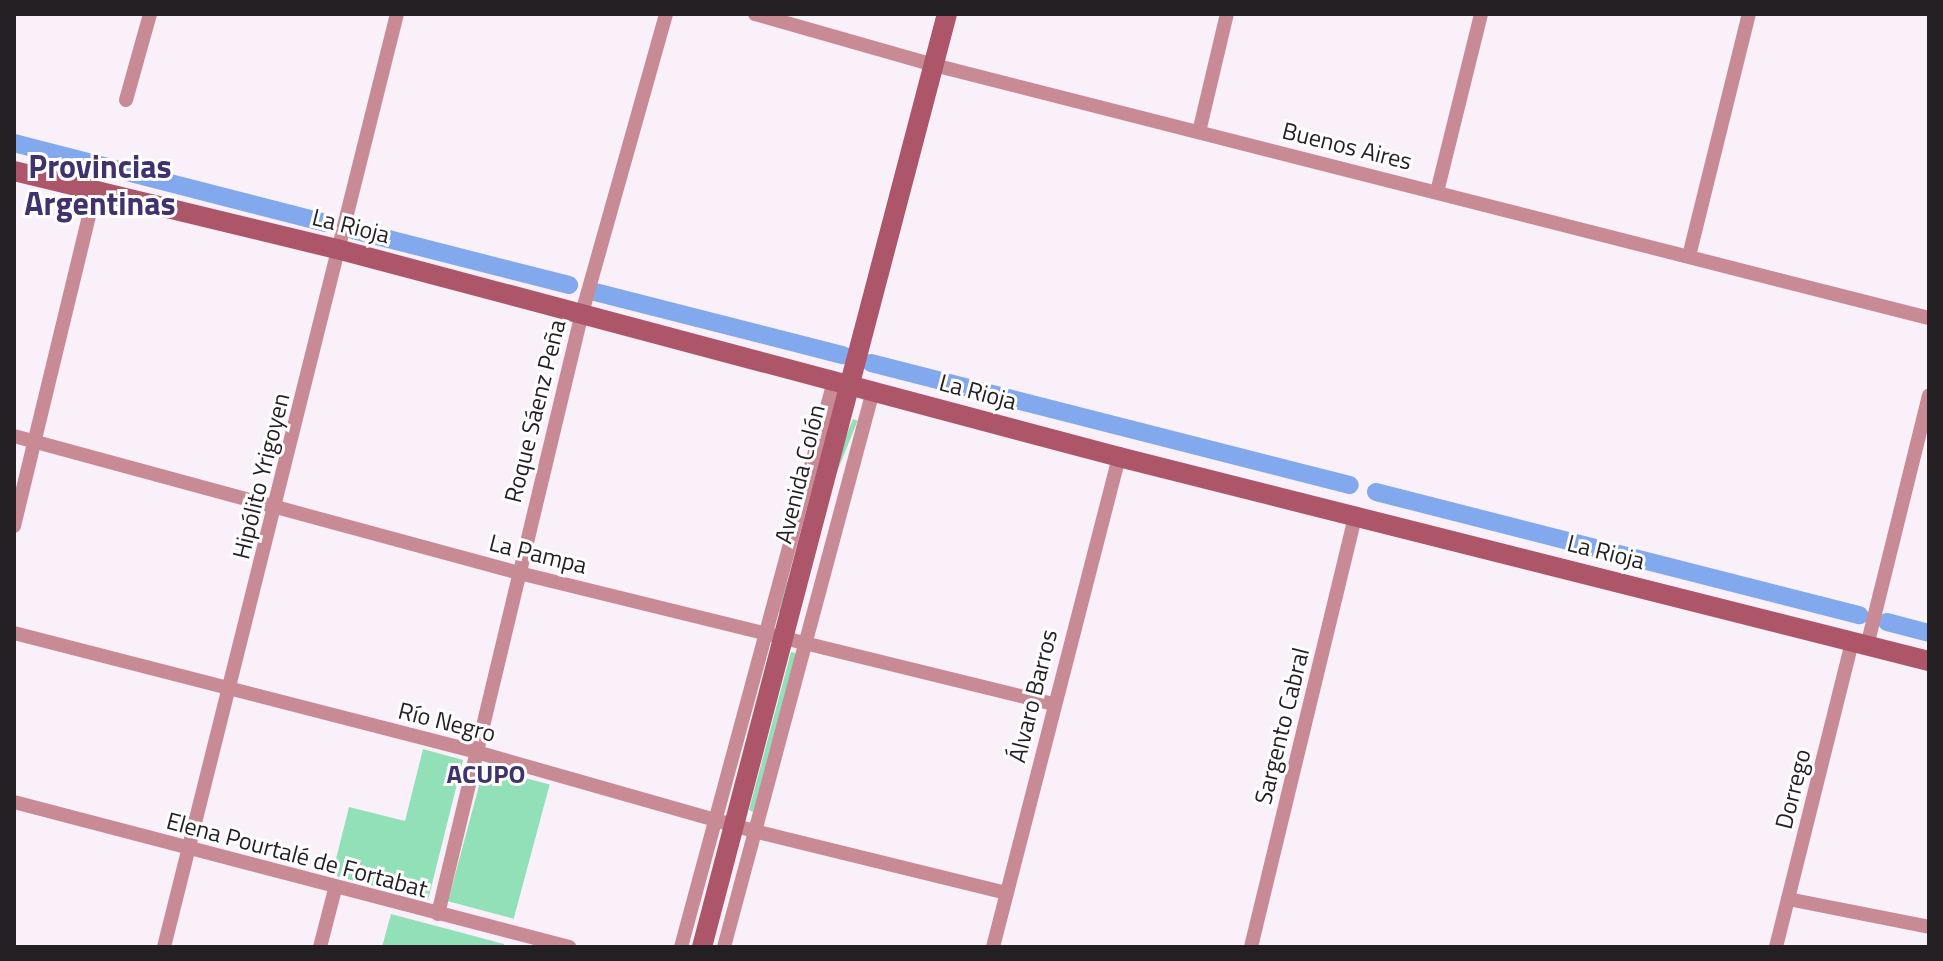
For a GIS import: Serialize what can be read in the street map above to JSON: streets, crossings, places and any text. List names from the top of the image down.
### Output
{
  "streets": {
    "street": [
      "Buenos Aires",
      "La Rioja",
      "Roque Sáenz Peña",
      "Avenida Colón",
      "Hipólito Yrigoyen",
      "La Pampa",
      "Álvaro Barros",
      "Río Negro",
      "Sargento Cabral",
      "Dorrego",
      "Elena Pourtalé de Fortabat"
    ]
  },
  "crossings": [
    ["Buenos Aires", "Avenida Colón"],
    ["La Rioja", "Roque Sáenz Peña"],
    ["La Rioja", "Avenida Colón"],
    ["La Rioja", "Hipólito Yrigoyen"],
    ["La Rioja", "Álvaro Barros"],
    ["La Rioja", "Sargento Cabral"],
    ["La Rioja", "Dorrego"],
    ["Roque Sáenz Peña", "La Pampa"],
    ["Roque Sáenz Peña", "Río Negro"],
    ["Roque Sáenz Peña", "Elena Pourtalé de Fortabat"],
    ["Avenida Colón", "La Pampa"],
    ["Avenida Colón", "Río Negro"],
    ["Hipólito Yrigoyen", "La Pampa"],
    ["Hipólito Yrigoyen", "Río Negro"],
    ["Hipólito Yrigoyen", "Elena Pourtalé de Fortabat"],
    ["La Pampa", "Álvaro Barros"],
    ["Álvaro Barros", "Río Negro"]
  ],
  "districts": ["Provincias Argentinas", "ACUPO"]
}
